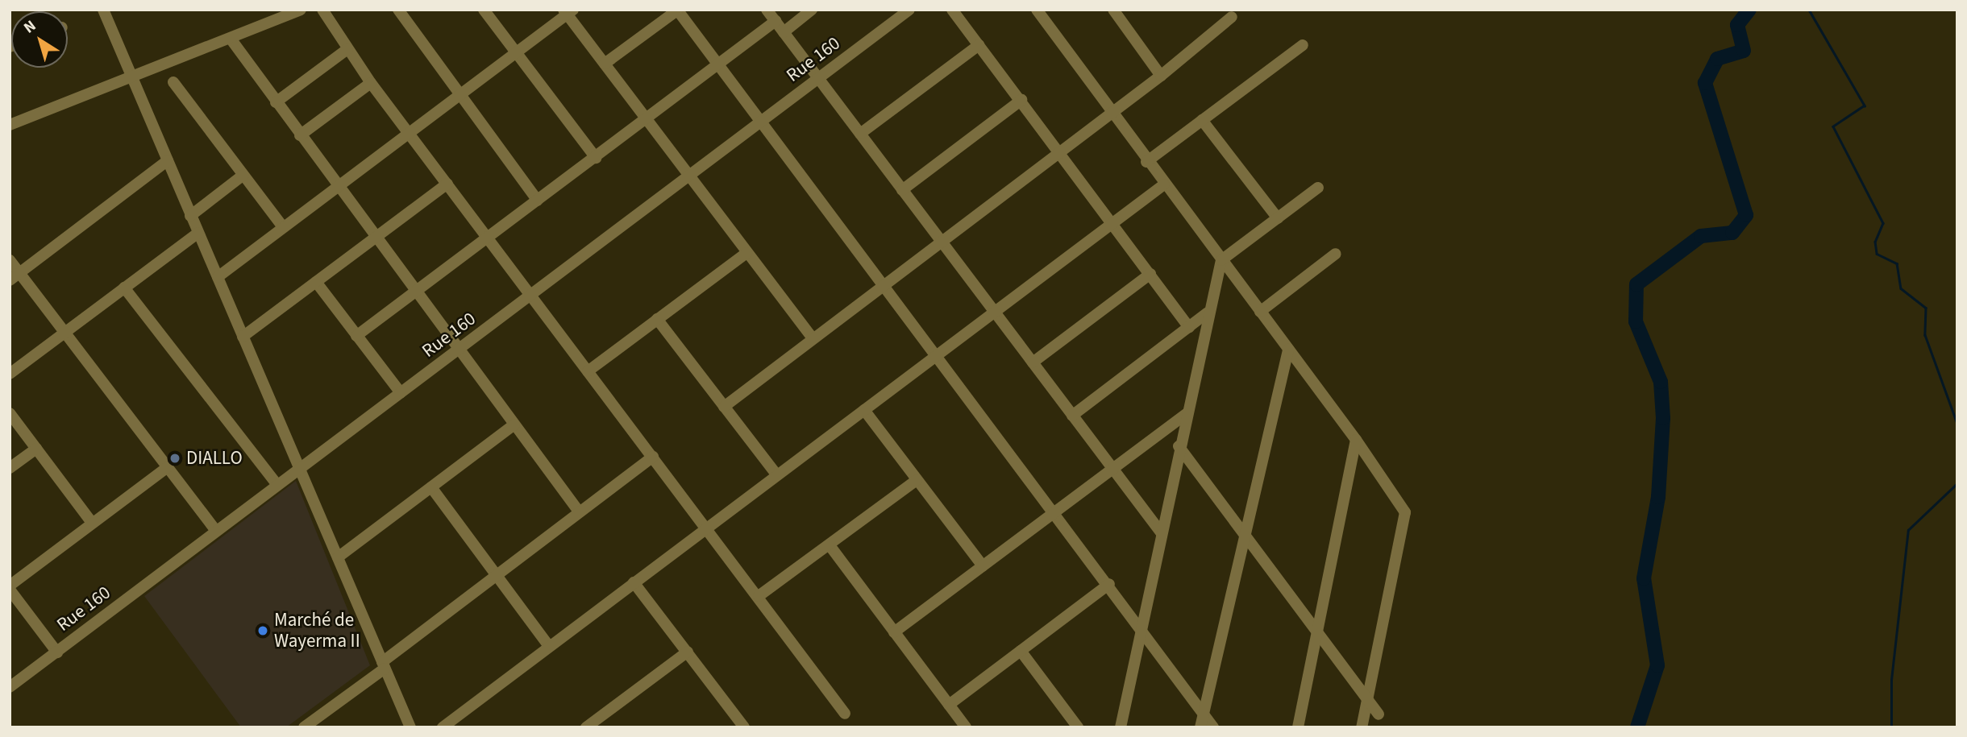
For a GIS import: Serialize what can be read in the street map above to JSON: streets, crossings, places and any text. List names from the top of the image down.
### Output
{
  "streets": {
    "street": ["Rue 160"]
  },
  "places": ["DIALLO", "Marché de Wayerma II"],
  "north": "top left"
}
